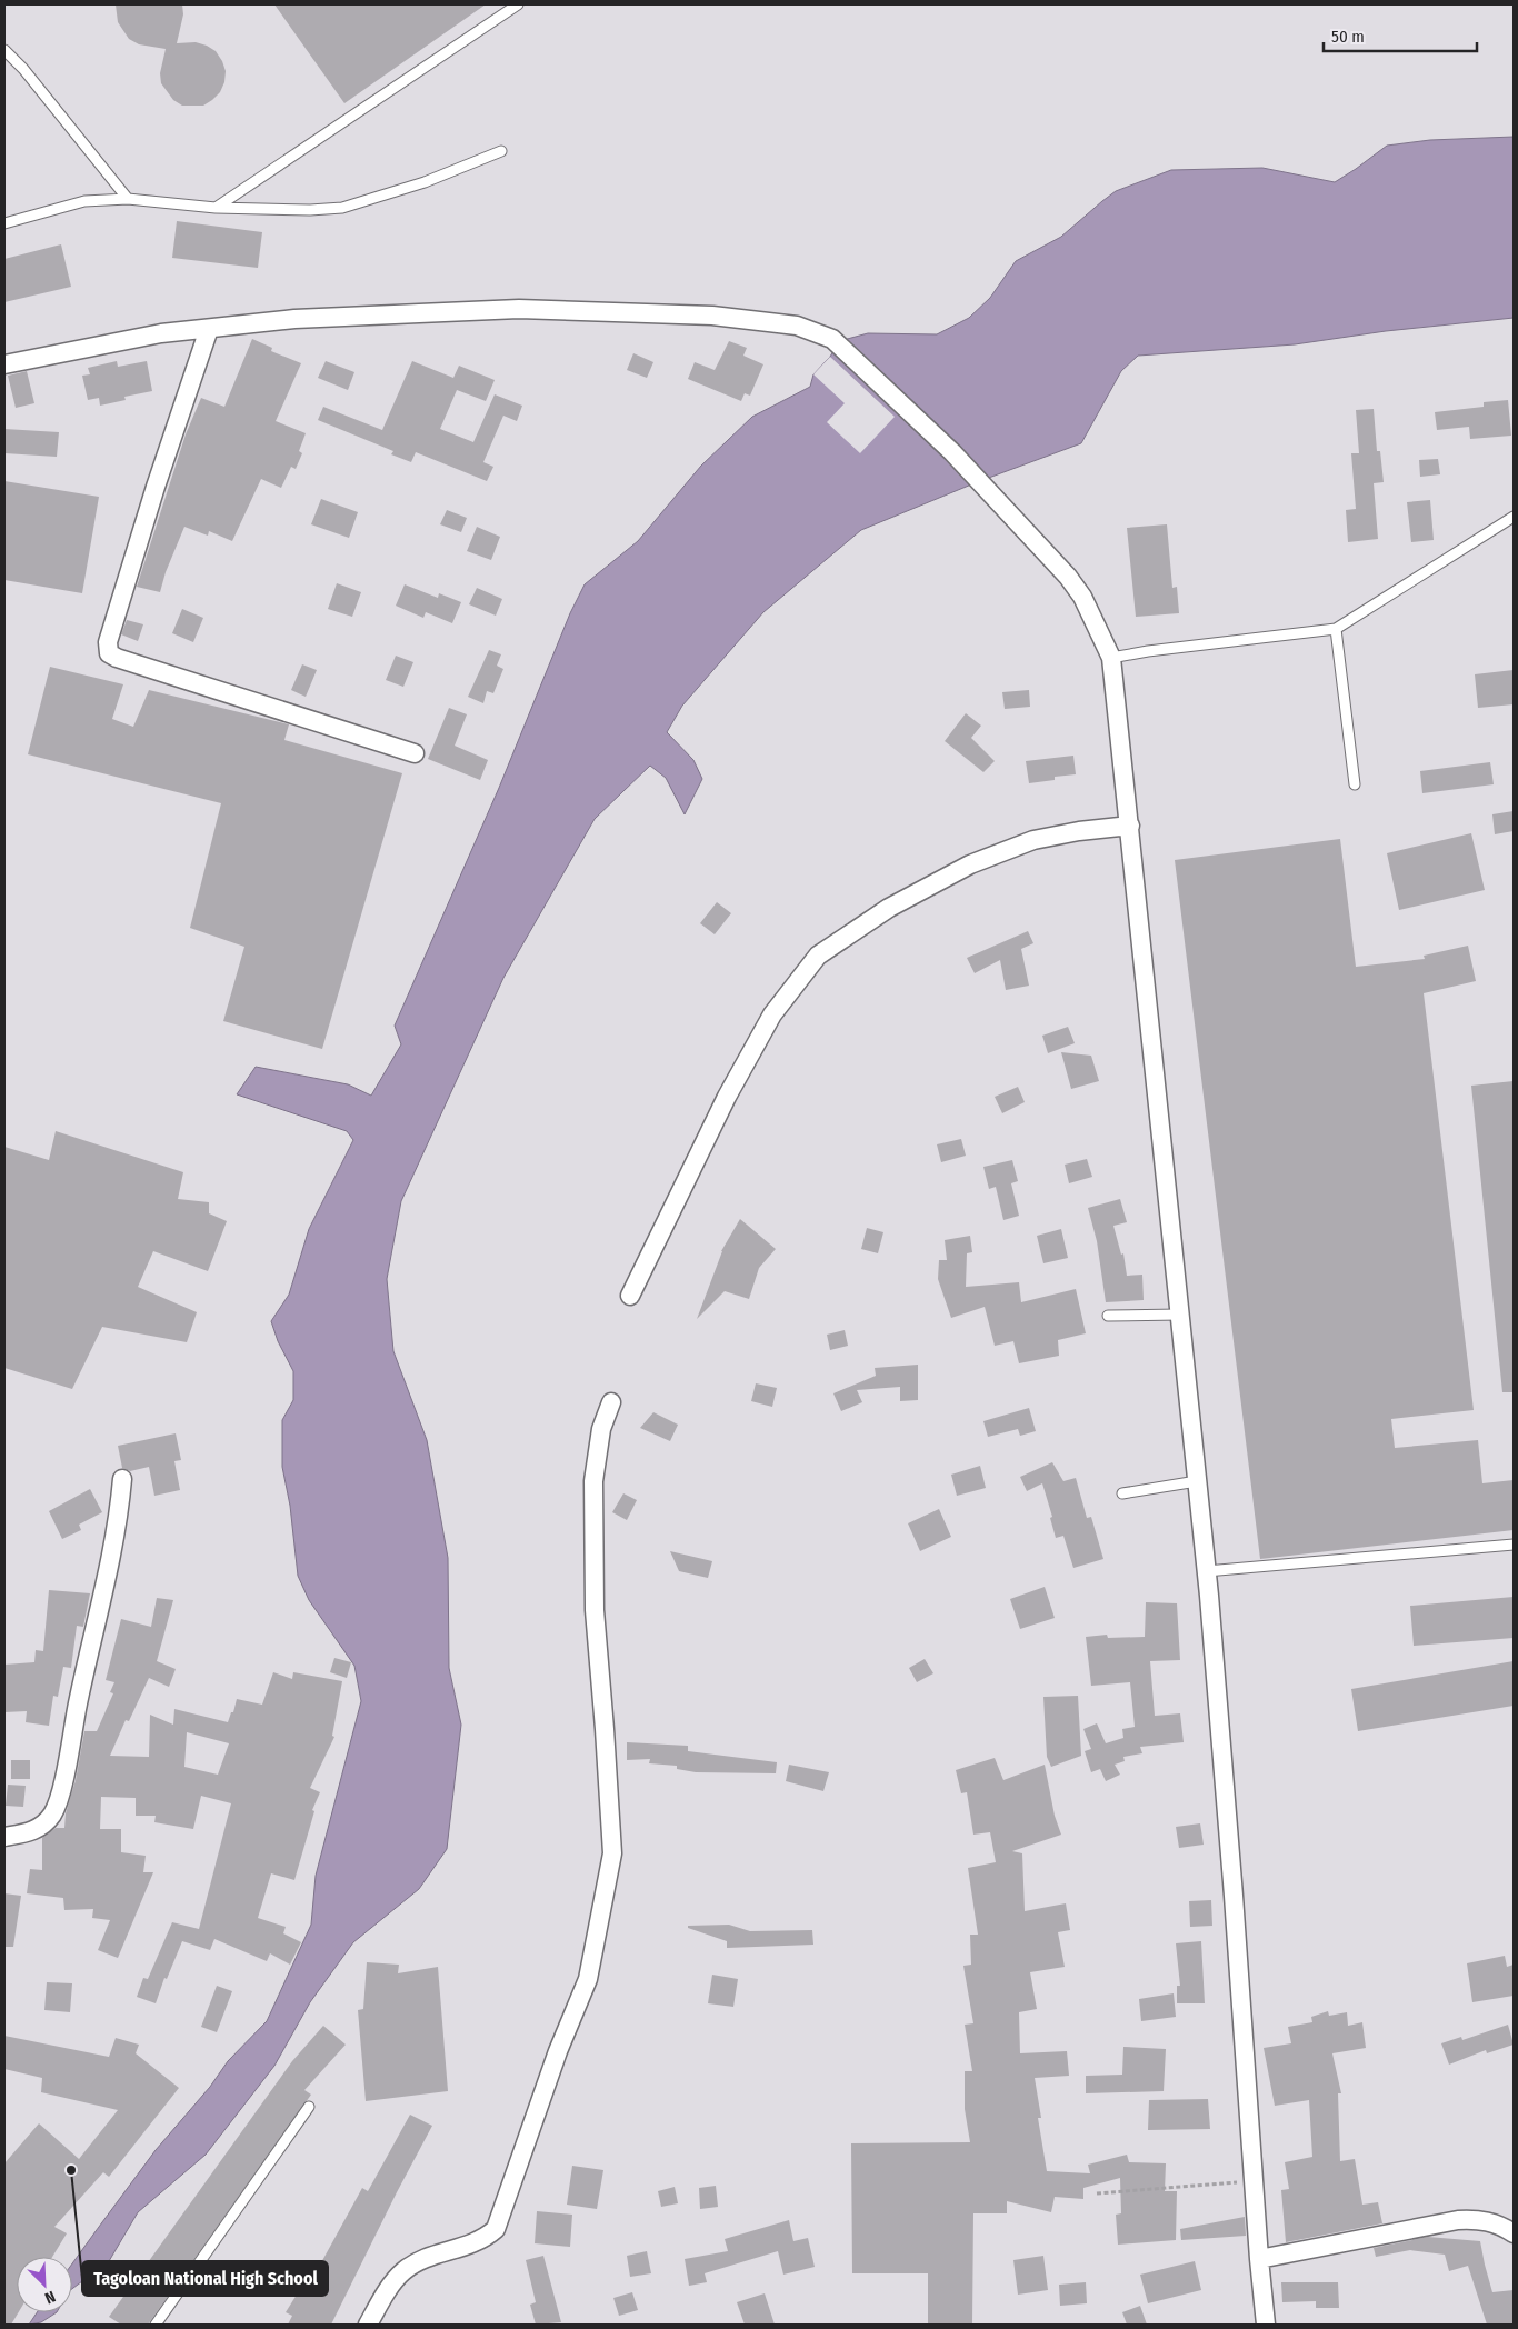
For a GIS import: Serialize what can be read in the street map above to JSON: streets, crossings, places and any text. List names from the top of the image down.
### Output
{
  "places": ["Tagoloan National High School"],
  "scale_bar": "50 m",
  "north": "bottom right"
}
